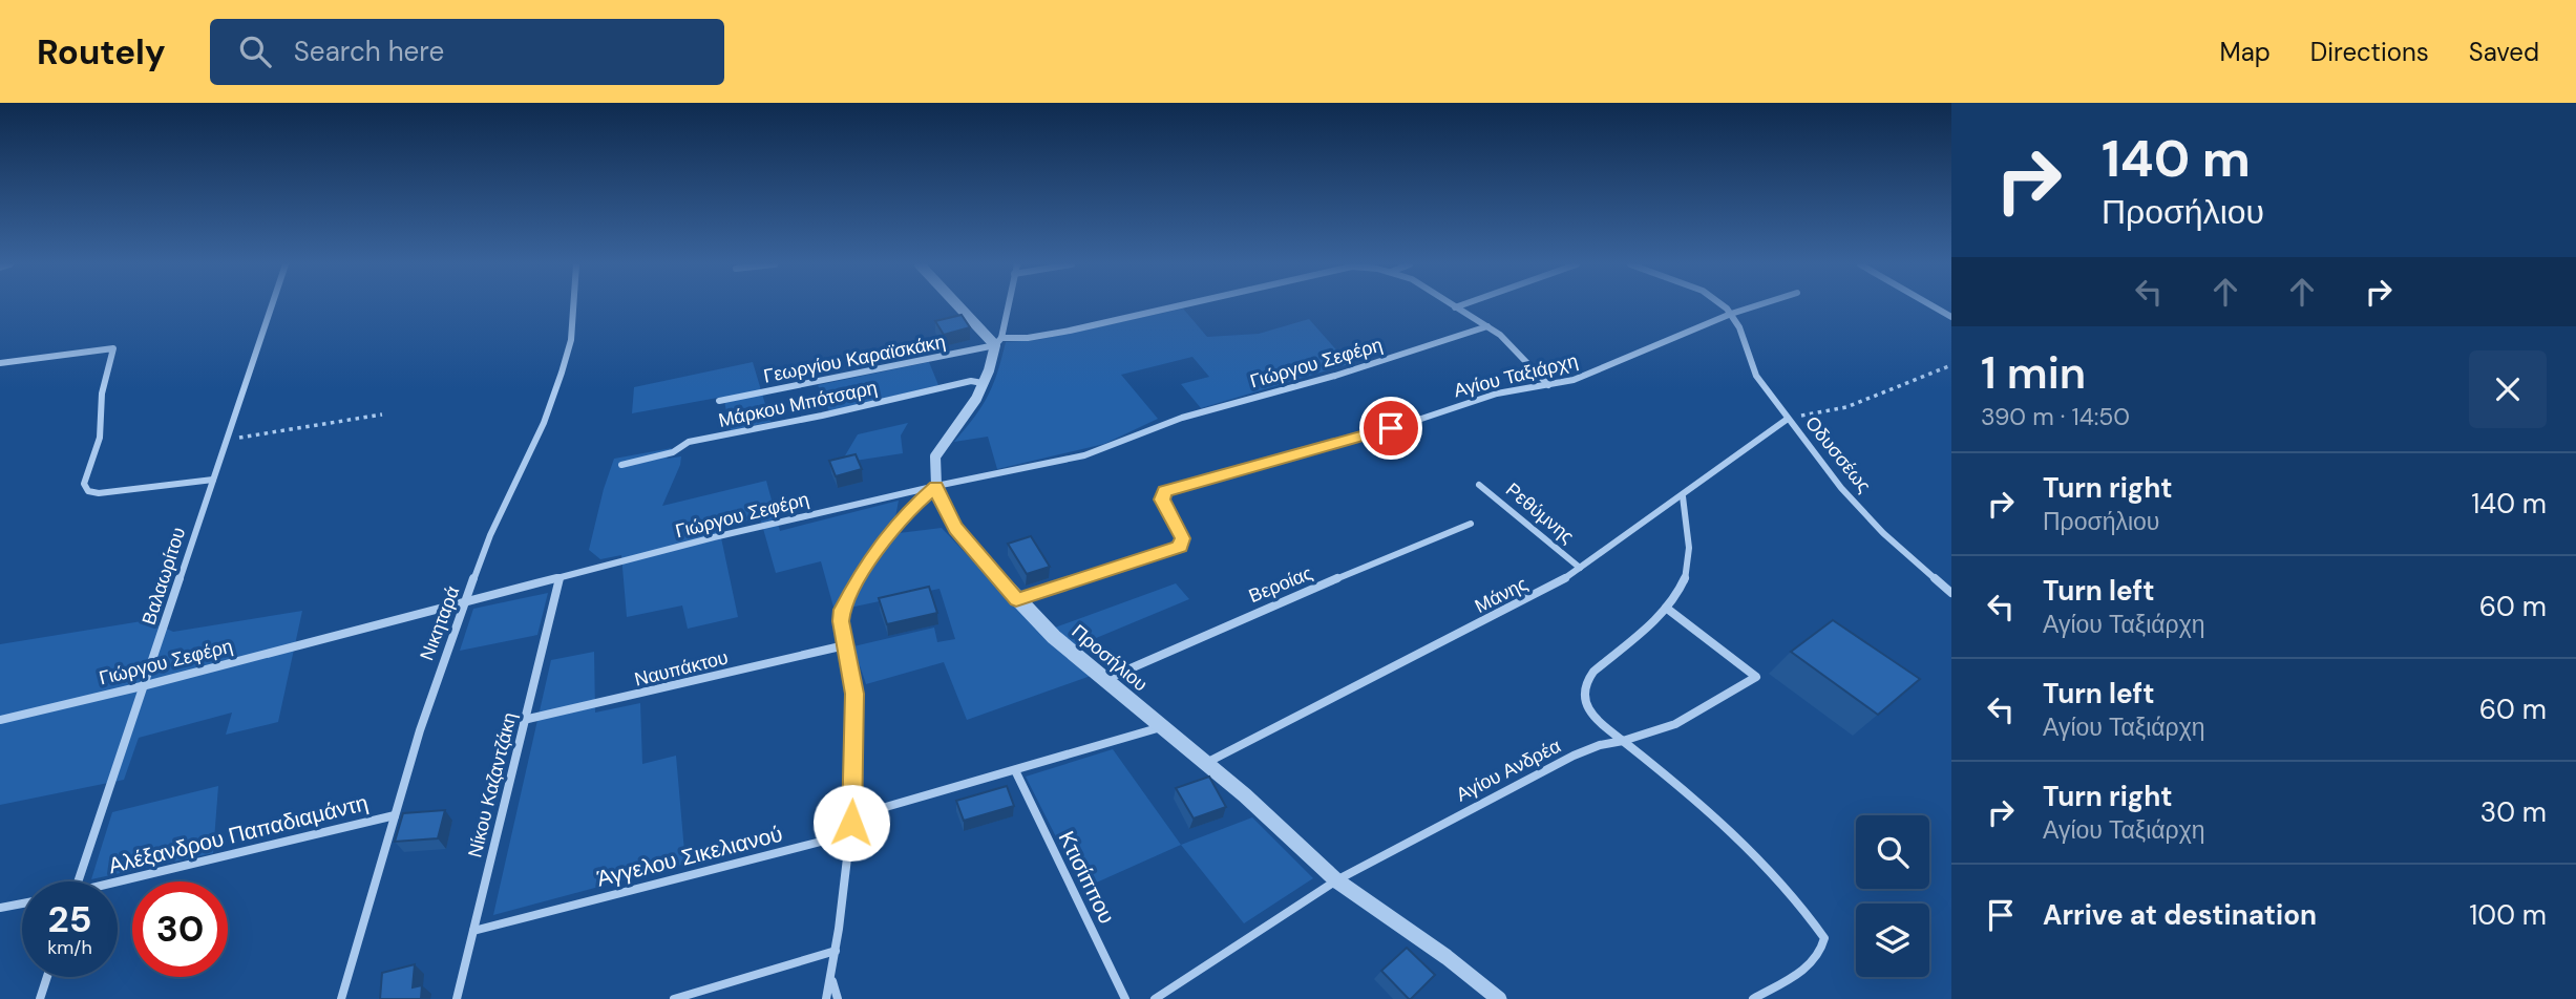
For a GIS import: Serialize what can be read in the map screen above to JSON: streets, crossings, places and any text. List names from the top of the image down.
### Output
{
  "streets": {
    "street": [
      "Γεωργίου Καραϊσκάκη",
      "Γιώργου Σεφέρη",
      "Αγίου Ταξιάρχη",
      "Μάρκου Μπότσαρη",
      "Οδυσσέως",
      "Ρεθύμνης",
      "Βαλαωρίτου",
      "Βεροίας",
      "Μάνης",
      "Νικηταρά",
      "Προσήλιου",
      "Ναυπάκτου",
      "Αγίου Ανδρέα",
      "Νίκου Καζαντζάκη",
      "Αλέξανδρου Παπαδιαμάντη",
      "Άγγελου Σικελιανού",
      "Κτισίππου"
    ]
  },
  "crossings": [
    ["Γεωργίου Καραϊσκάκη", "Προσήλιου"],
    ["Γιώργου Σεφέρη", "Βαλαωρίτου"],
    ["Γιώργου Σεφέρη", "Νικηταρά"],
    ["Γιώργου Σεφέρη", "Προσήλιου"],
    ["Γιώργου Σεφέρη", "Νίκου Καζαντζάκη"],
    ["Αγίου Ταξιάρχη", "Οδυσσέως"],
    ["Αγίου Ταξιάρχη", "Προσήλιου"],
    ["Μάρκου Μπότσαρη", "Προσήλιου"],
    ["Οδυσσέως", "Μάνης"],
    ["Ρεθύμνης", "Μάνης"],
    ["Βεροίας", "Προσήλιου"],
    ["Μάνης", "Προσήλιου"],
    ["Νικηταρά", "Αλέξανδρου Παπαδιαμάντη"],
    ["Προσήλιου", "Αγίου Ανδρέα"],
    ["Προσήλιου", "Άγγελου Σικελιανού"],
    ["Ναυπάκτου", "Νίκου Καζαντζάκη"],
    ["Νίκου Καζαντζάκη", "Άγγελου Σικελιανού"],
    ["Άγγελου Σικελιανού", "Κτισίππου"]
  ],
  "page": {
    "header": "Routely",
    "search": "Search here",
    "nav": ["Map", "Directions", "Saved"],
    "turn": ["140 m", "Προσήλιου"],
    "heading": ["1 min", "390 m · 14:50"],
    "list": [
      {
        "name": "Turn right",
        "note": "Προσήλιου",
        "value": "140 m"
      },
      {
        "name": "Turn left",
        "note": "Αγίου Ταξιάρχη",
        "value": "60 m"
      },
      {
        "name": "Turn left",
        "note": "Αγίου Ταξιάρχη",
        "value": "60 m"
      },
      {
        "name": "Turn right",
        "note": "Αγίου Ταξιάρχη",
        "value": "30 m"
      },
      {
        "name": "Arrive at destination",
        "value": "100 m"
      }
    ],
    "speed": "25 km/h",
    "limit": "30"
  }
}
